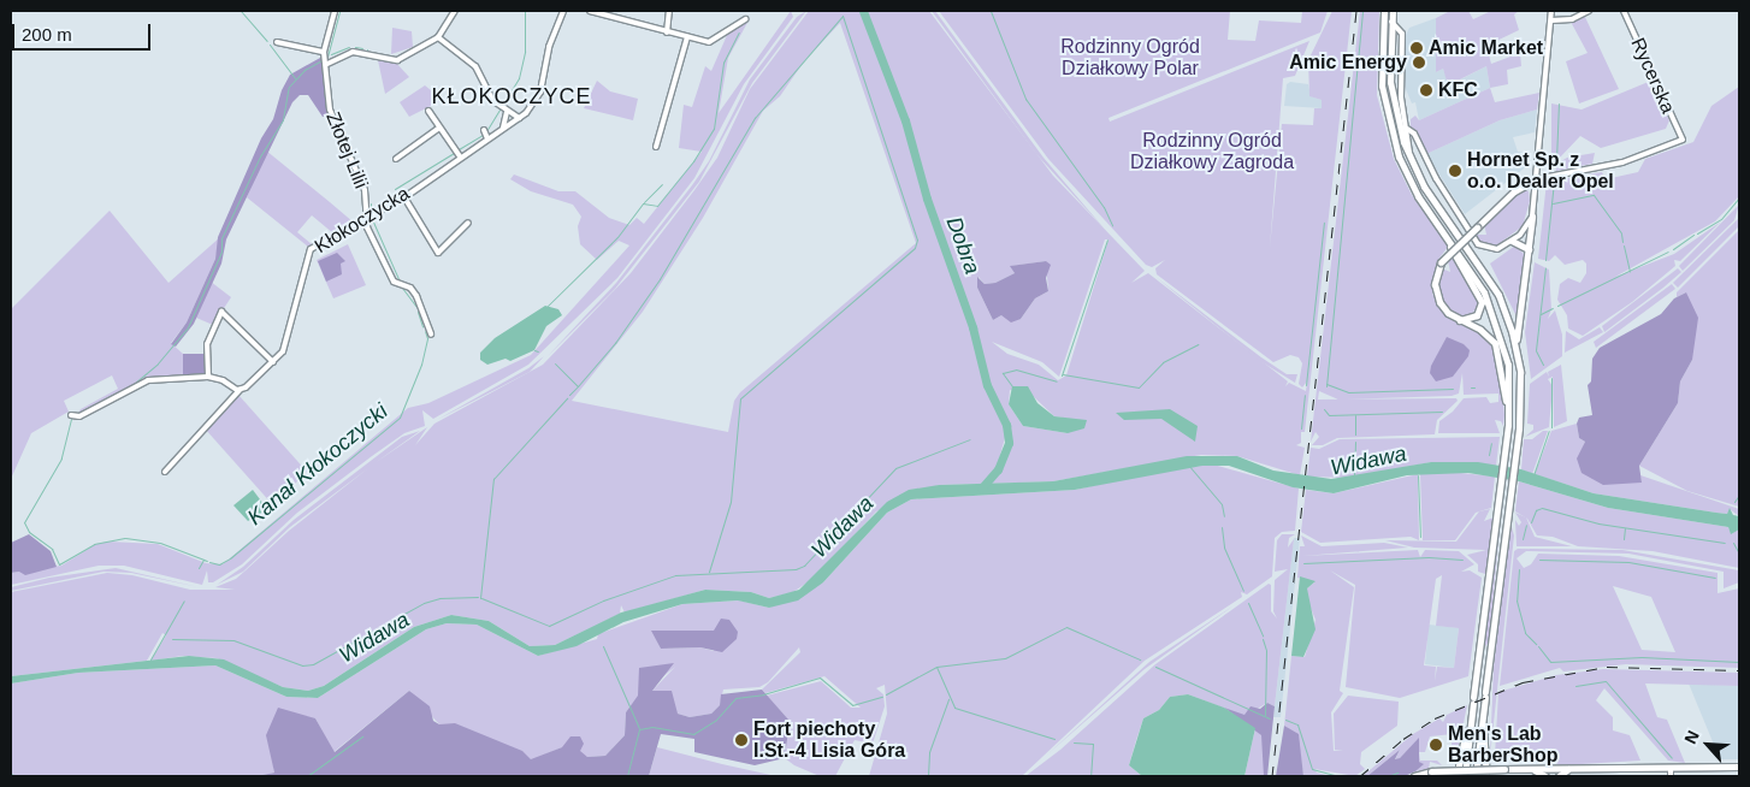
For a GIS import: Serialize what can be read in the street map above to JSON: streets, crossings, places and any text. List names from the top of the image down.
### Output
{
  "streets": {
    "street": ["Rycerska", "Złotej Lilii", "Kłokoczycka"]
  },
  "crossings": [
    ["Złotej Lilii", "Kłokoczycka"]
  ],
  "districts": ["KŁOKOCZYCE"],
  "water": ["Dobra", "Widawa", "Kanał Kłokoczycki"],
  "parks": ["Rodzinny Ogród Działkowy Polar", "Rodzinny Ogród Działkowy Zagroda"],
  "places": [
    "Amic Market",
    "Amic Energy",
    "KFC",
    "Hornet Sp. z o.o. Dealer Opel",
    "Fort piechoty I.St.-4 Lisia Góra",
    "Men's Lab BarberShop"
  ],
  "scale_bar": "200 m",
  "north": "top left"
}
